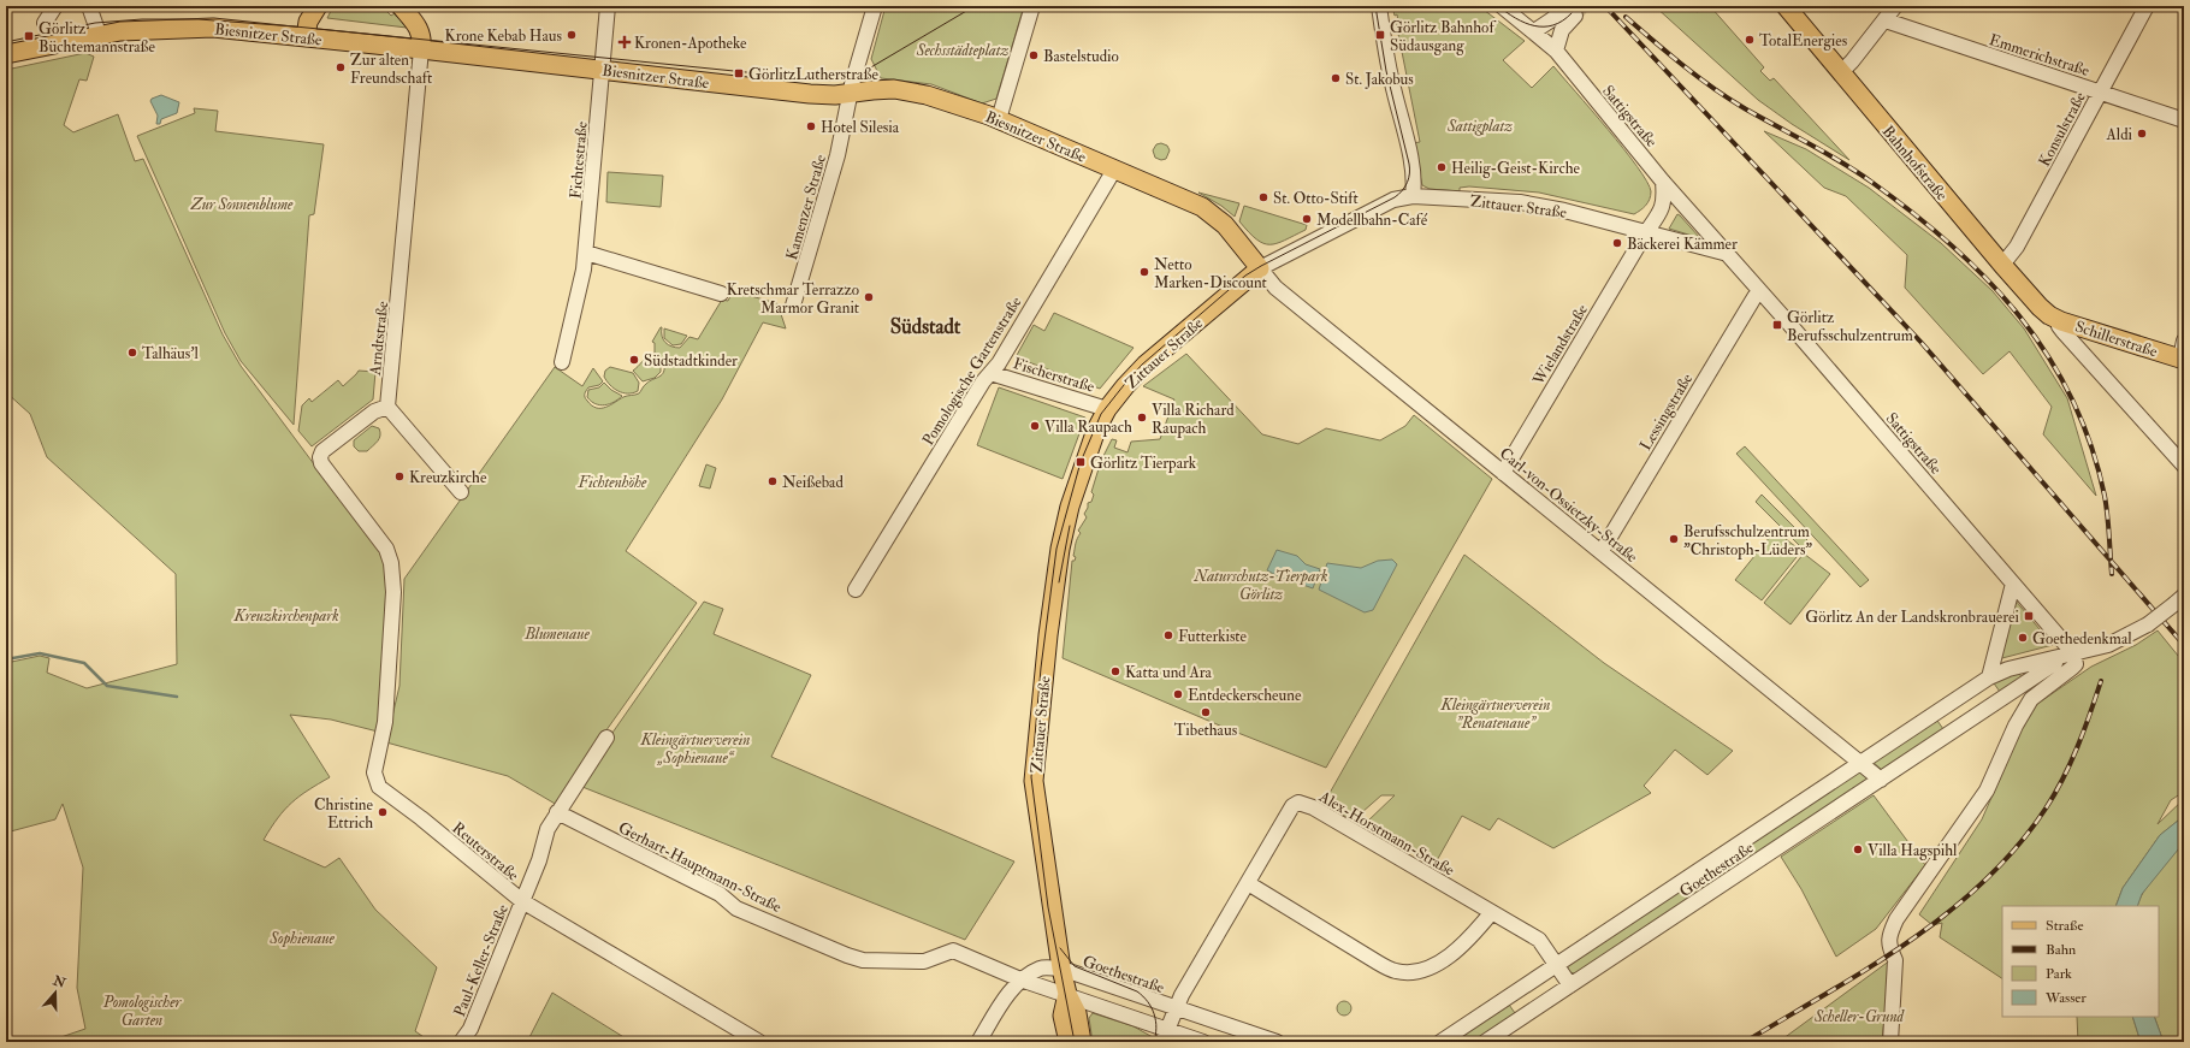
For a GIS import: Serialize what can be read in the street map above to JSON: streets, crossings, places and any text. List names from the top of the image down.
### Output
{
  "streets": {
    "main road": [
      "Biesnitzer Straße",
      "Bahnhofstraße",
      "Zittauer Straße",
      "Schillerstraße"
    ],
    "street": [
      "Emmerichstraße",
      "Sattigstraße",
      "Konsulstraße",
      "Fichtestraße",
      "Kamenzer Straße",
      "Arndtstraße",
      "Wielandstraße",
      "Pomologische Gartenstraße",
      "Fischerstraße",
      "Lessingstraße",
      "Carl-von-Ossietzky-Straße",
      "Alex-Horstmann-Straße",
      "Reuterstraße",
      "Gerhart-Hauptmann-Straße",
      "Goethestraße",
      "Paul-Keller-Straße"
    ]
  },
  "crossings": [
    ["Biesnitzer Straße", "Fichtestraße"],
    ["Biesnitzer Straße", "Zittauer Straße"],
    ["Biesnitzer Straße", "Kamenzer Straße"],
    ["Biesnitzer Straße", "Arndtstraße"],
    ["Biesnitzer Straße", "Pomologische Gartenstraße"],
    ["Biesnitzer Straße", "Carl-von-Ossietzky-Straße"],
    ["Emmerichstraße", "Konsulstraße"],
    ["Sattigstraße", "Lessingstraße"],
    ["Sattigstraße", "Goethestraße"],
    ["Konsulstraße", "Bahnhofstraße"],
    ["Bahnhofstraße", "Schillerstraße"],
    ["Zittauer Straße", "Wielandstraße"],
    ["Zittauer Straße", "Fischerstraße"],
    ["Zittauer Straße", "Carl-von-Ossietzky-Straße"],
    ["Zittauer Straße", "Gerhart-Hauptmann-Straße"],
    ["Zittauer Straße", "Goethestraße"],
    ["Arndtstraße", "Reuterstraße"],
    ["Wielandstraße", "Carl-von-Ossietzky-Straße"],
    ["Pomologische Gartenstraße", "Fischerstraße"],
    ["Lessingstraße", "Carl-von-Ossietzky-Straße"],
    ["Carl-von-Ossietzky-Straße", "Goethestraße"],
    ["Alex-Horstmann-Straße", "Goethestraße"],
    ["Reuterstraße", "Paul-Keller-Straße"],
    ["Gerhart-Hauptmann-Straße", "Paul-Keller-Straße"]
  ],
  "districts": ["Südstadt"],
  "parks": [
    "Sechsstädteplatz",
    "Sattigplatz",
    "Zur Sonnenblume",
    "Fichtenhöhe",
    "Naturschutz-Tierpark Görlitz",
    "Kreuzkirchenpark",
    "Blumenaue",
    "Kleingärtnerverein \"Renatenaue\"",
    "Kleingärtnerverein „Sophienaue“",
    "Sophienaue",
    "Pomologischer Garten",
    "Scheller-Grund"
  ],
  "places": {
    "other": [
      "Krone Kebab Haus",
      "TotalEnergies",
      "Bastelstudio",
      "Zur alten Freundschaft",
      "St. Jakobus",
      "Hotel Silesia",
      "Aldi",
      "Heilig-Geist-Kirche",
      "St. Otto-Stift",
      "Modellbahn-Café",
      "Bäckerei Kämmer",
      "Netto Marken-Discount",
      "Kretschmar Terrazzo Marmor Granit",
      "Talhäus'l",
      "Südstadtkinder",
      "Villa Richard Raupach",
      "Villa Raupach",
      "Kreuzkirche",
      "Neißebad",
      "Berufsschulzentrum \"Christoph-Lüders\"",
      "Futterkiste",
      "Goethedenkmal",
      "Katta und Ara",
      "Entdeckerscheune",
      "Tibethaus",
      "Christine Ettrich",
      "Villa Hagspihl"
    ],
    "transit": [
      "Görlitz Bahnhof Südausgang",
      "Görlitz Büchtemannstraße",
      "GörlitzLutherstraße",
      "Görlitz Berufsschulzentrum",
      "Görlitz Tierpark",
      "Görlitz An der Landskronbrauerei"
    ],
    "health": ["Kronen-Apotheke"]
  },
  "legend": [
    "Straße",
    "Bahn",
    "Park",
    "Wasser"
  ],
  "north": "top"
}
